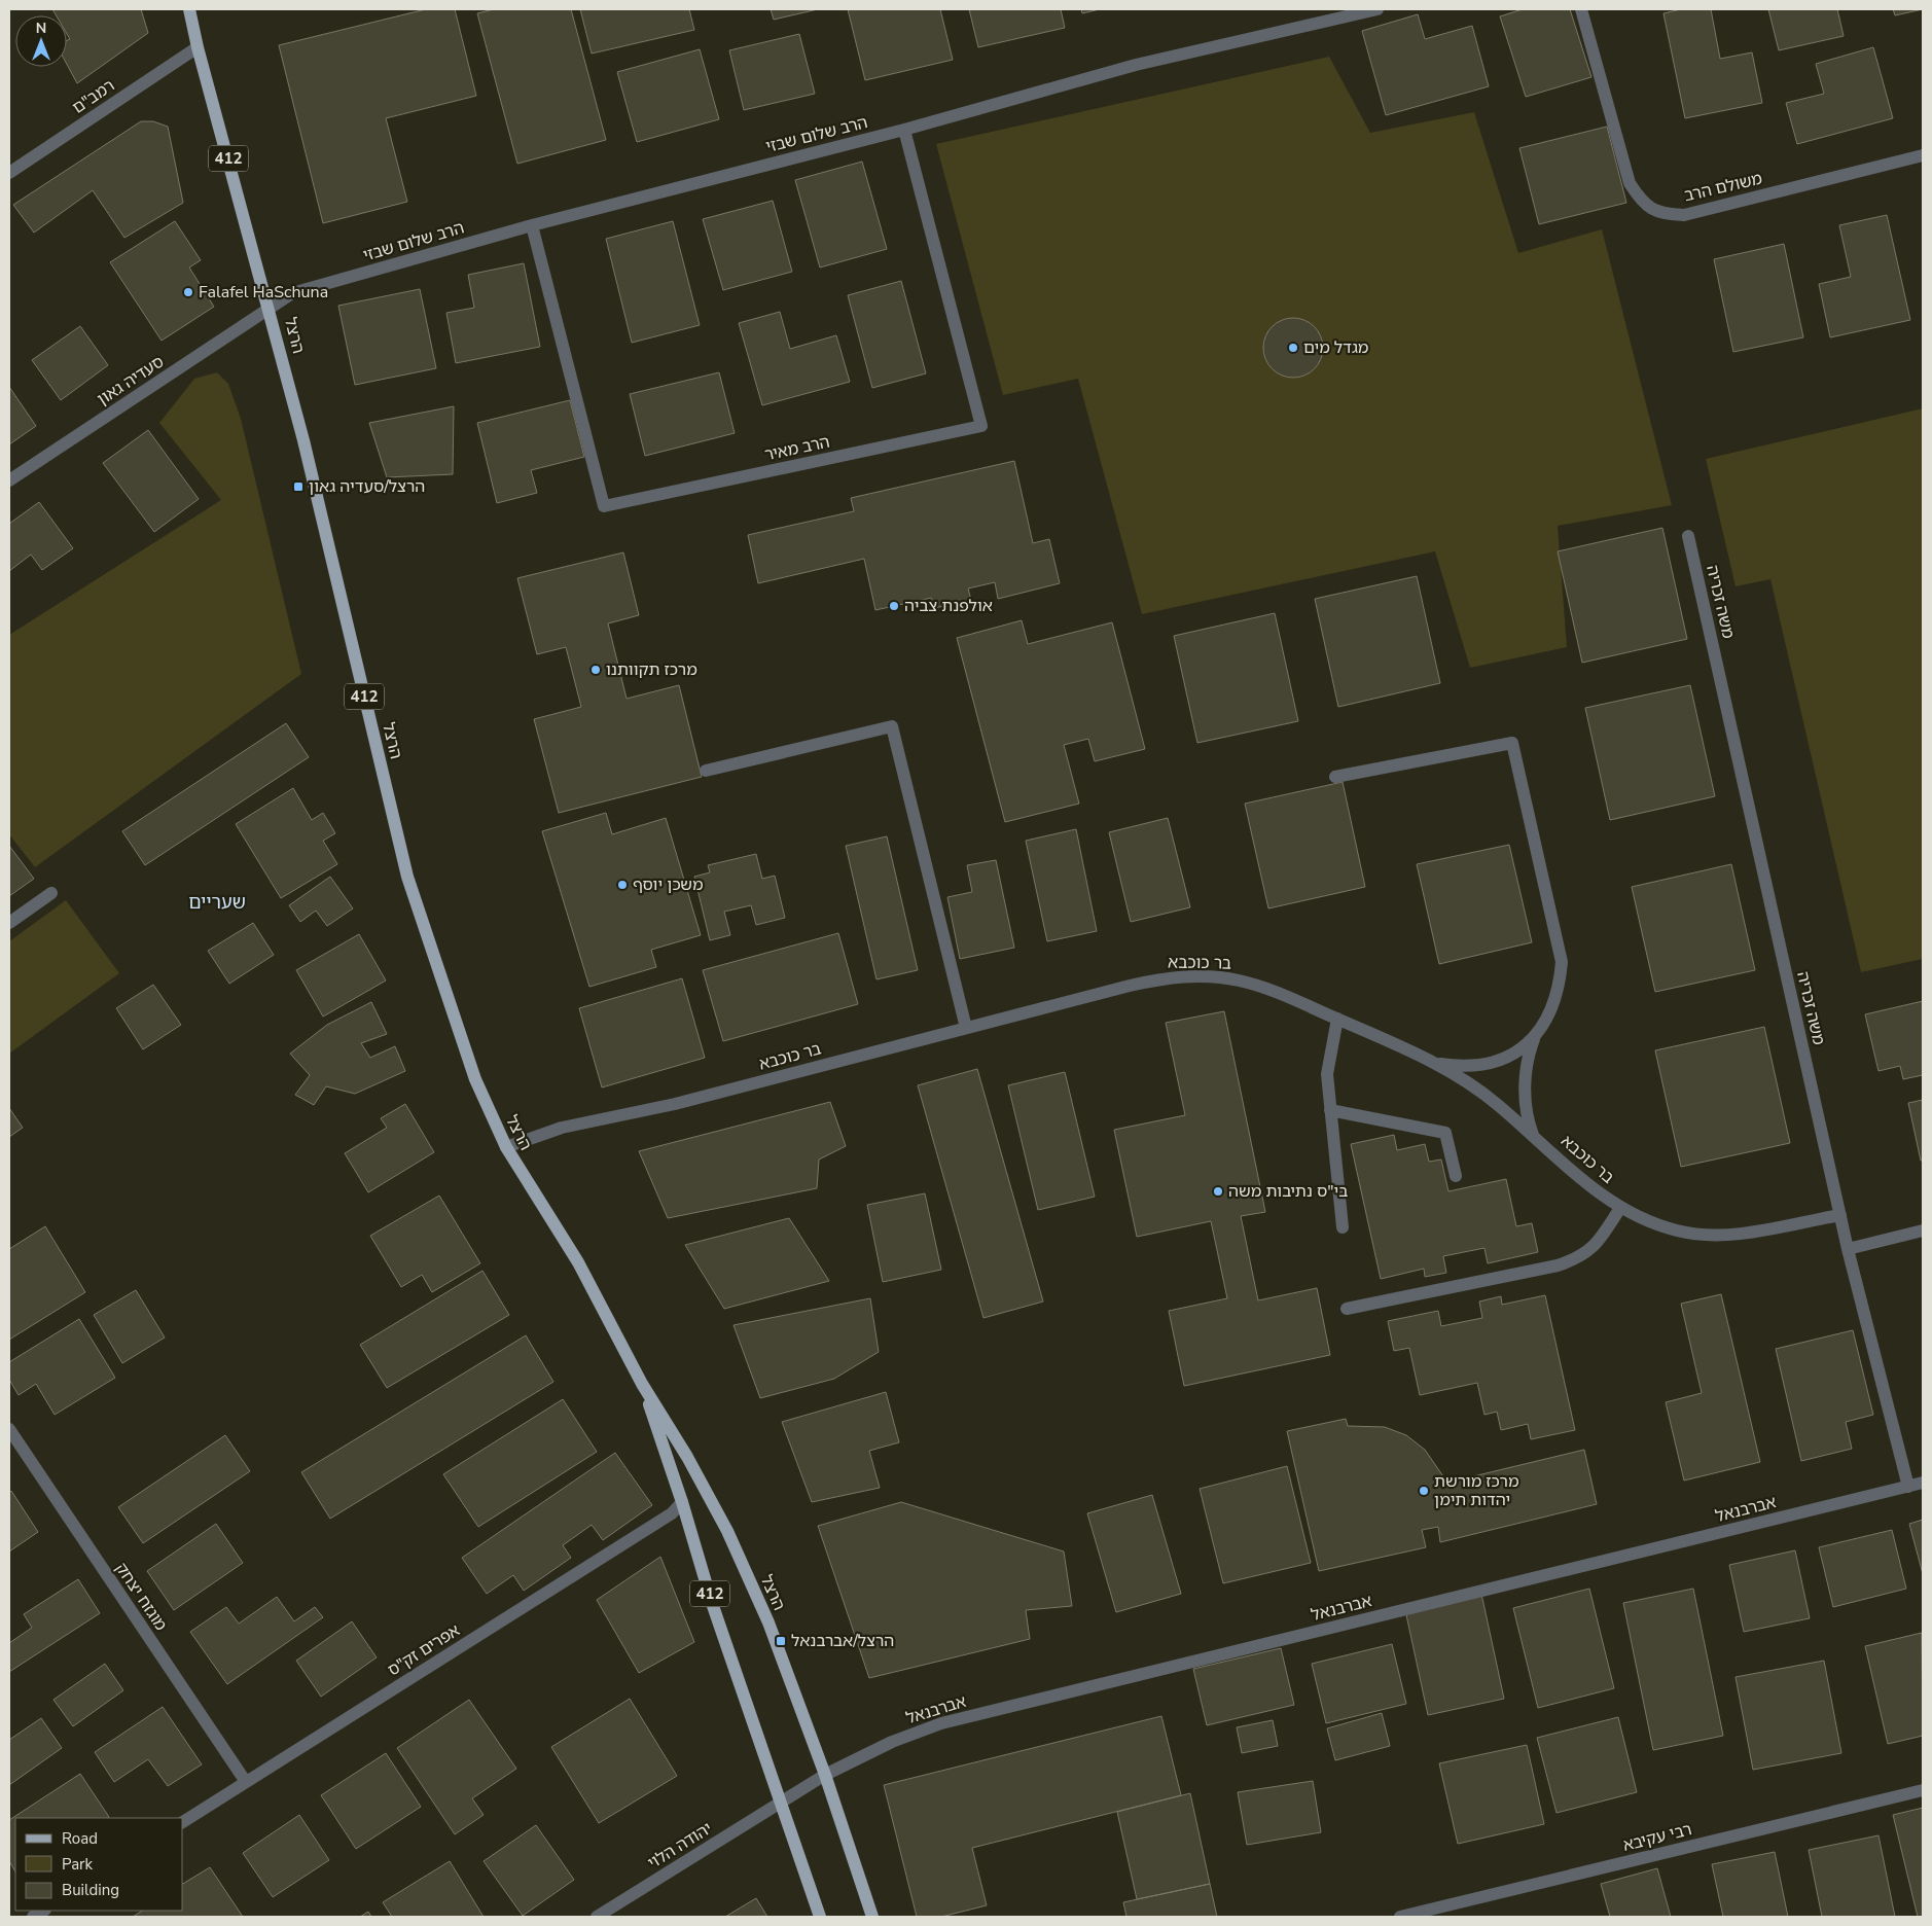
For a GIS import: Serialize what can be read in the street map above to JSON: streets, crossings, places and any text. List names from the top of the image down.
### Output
{
  "streets": {
    "main road": ["412", "הרצל"],
    "street": [
      "רמב\"ם",
      "הרב שלום שבזי",
      "משולם הרב",
      "סעדיה גאון",
      "הרב מאיר",
      "משה זכריה",
      "בר כוכבא",
      "אברבנאל",
      "מוגזח יצחק",
      "אפרים זק\"ס",
      "רבי עקיבא",
      "יהודה הלוי"
    ]
  },
  "crossings": [
    ["רמב\"ם", "הרצל"],
    ["הרב שלום שבזי", "הרצל"],
    ["הרב שלום שבזי", "סעדיה גאון"],
    ["הרב שלום שבזי", "הרב מאיר"],
    ["הרצל", "סעדיה גאון"],
    ["הרצל", "בר כוכבא"],
    ["הרצל", "אברבנאל"],
    ["הרצל", "אפרים זק\"ס"],
    ["הרצל", "יהודה הלוי"],
    ["משה זכריה", "בר כוכבא"],
    ["משה זכריה", "אברבנאל"],
    ["אברבנאל", "יהודה הלוי"],
    ["מוגזח יצחק", "אפרים זק\"ס"]
  ],
  "districts": ["שעריים"],
  "places": {
    "other": [
      "Falafel HaSchuna",
      "מגדל מים",
      "אולפנת צביה",
      "מרכז תקוותנו",
      "משכן יוסף",
      "בי\"ס נתיבות משה",
      "מרכז מורשת יהדות תימן"
    ],
    "transit": ["הרצל/סעדיה גאון", "הרצל/אברבנאל"]
  },
  "legend": ["Road", "Park", "Building"],
  "north": "top"
}
